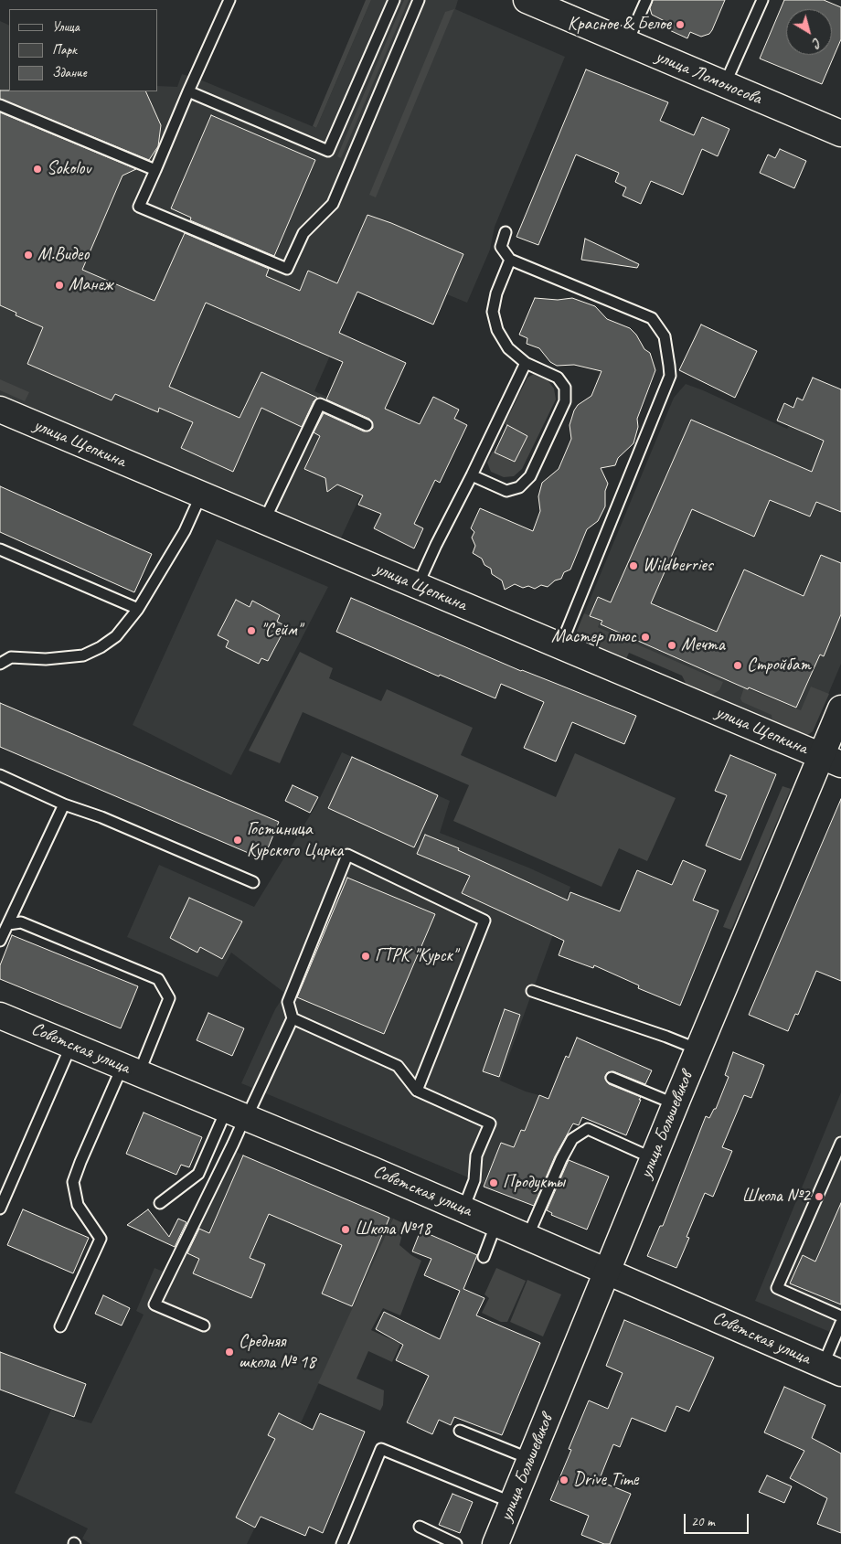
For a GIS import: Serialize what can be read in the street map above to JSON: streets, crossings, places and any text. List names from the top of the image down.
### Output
{
  "streets": {
    "street": [
      "улица Ломоносова",
      "улица Щепкина",
      "Советская улица",
      "улица Большевиков"
    ]
  },
  "crossings": [
    ["улица Щепкина", "улица Большевиков"],
    ["Советская улица", "улица Большевиков"]
  ],
  "places": [
    "Красное & Белое",
    "Sokolov",
    "М.Видео",
    "Манеж",
    "Wildberries",
    "\"Сейм\"",
    "Мастер плюс",
    "Мечта",
    "Стройбат",
    "Гостиница Курского Цирка",
    "ГТРК \"Курск\"",
    "Продукты",
    "Школа №2",
    "Школа №18",
    "Средняя школа № 18",
    "Drive Time"
  ],
  "legend": ["Улица", "Парк", "Здание"],
  "scale_bar": "20 m",
  "north": "bottom right"
}
